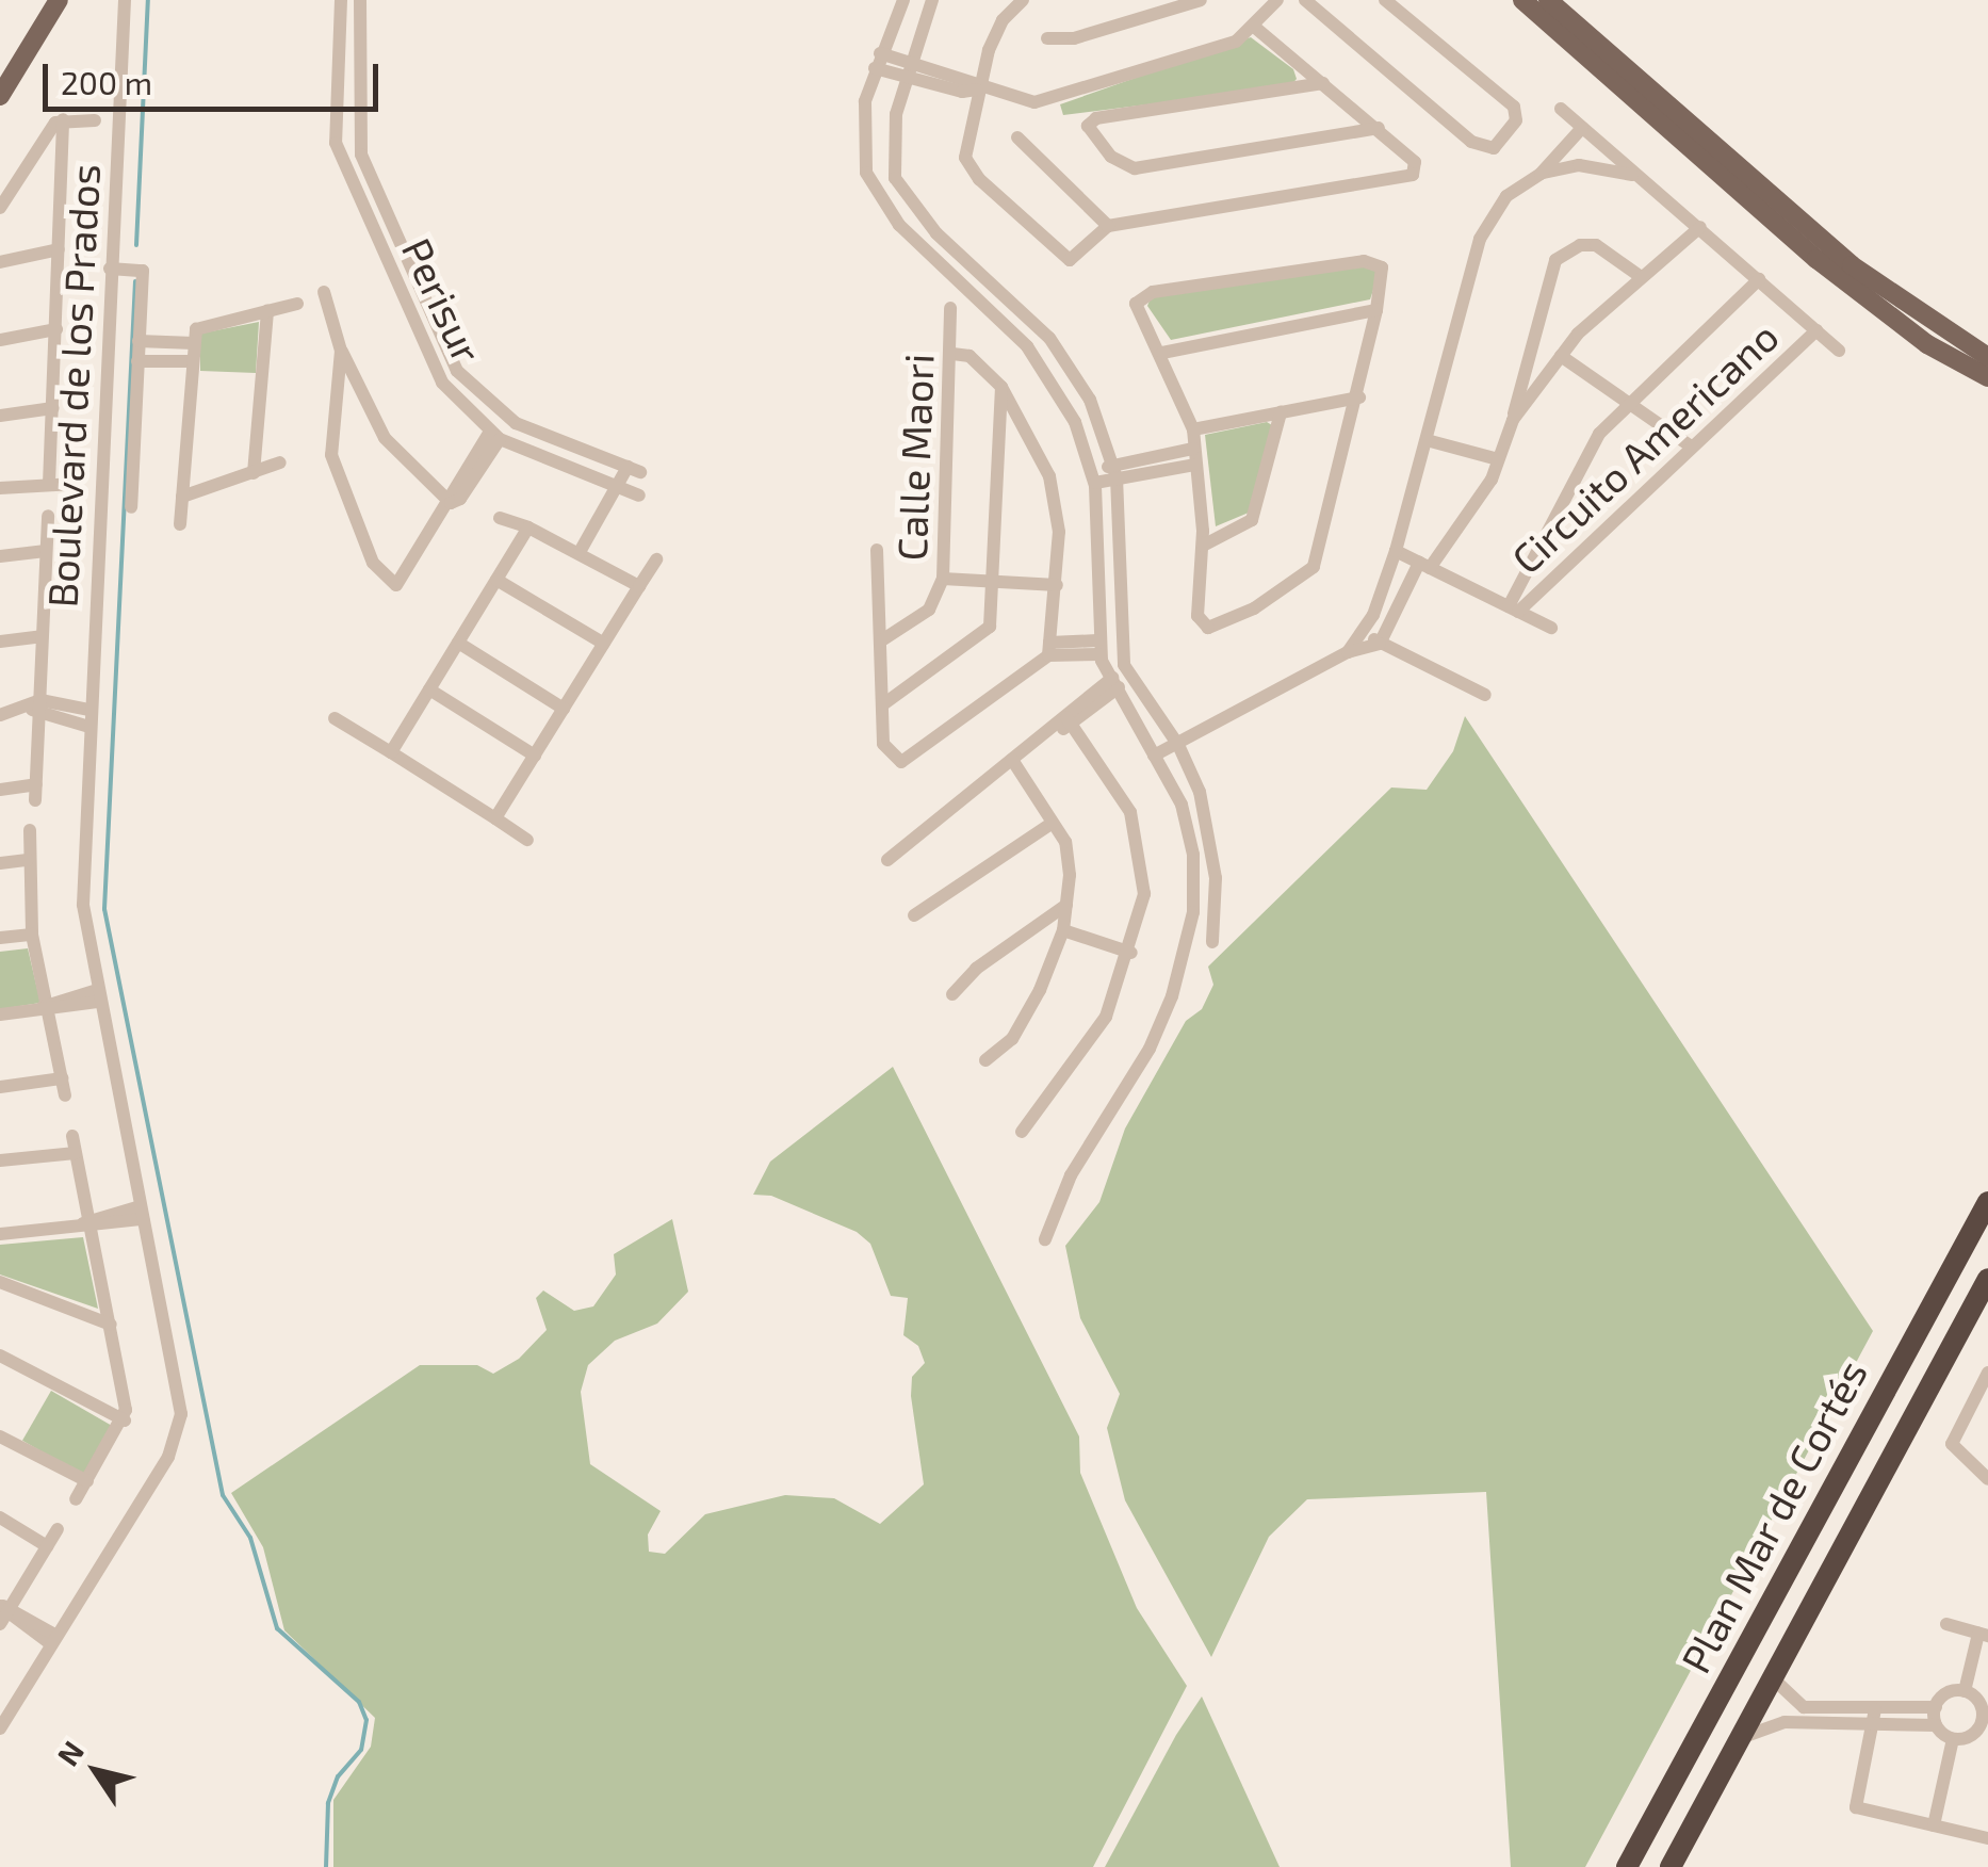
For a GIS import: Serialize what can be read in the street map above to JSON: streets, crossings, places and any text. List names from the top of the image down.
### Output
{
  "streets": {
    "highway": ["Plan Mar de Cortés"],
    "street": [
      "Perisur",
      "Boulevard de los Prados",
      "Circuito Americano",
      "Calle Maori"
    ]
  },
  "scale_bar": "200 m",
  "north": "top left"
}
